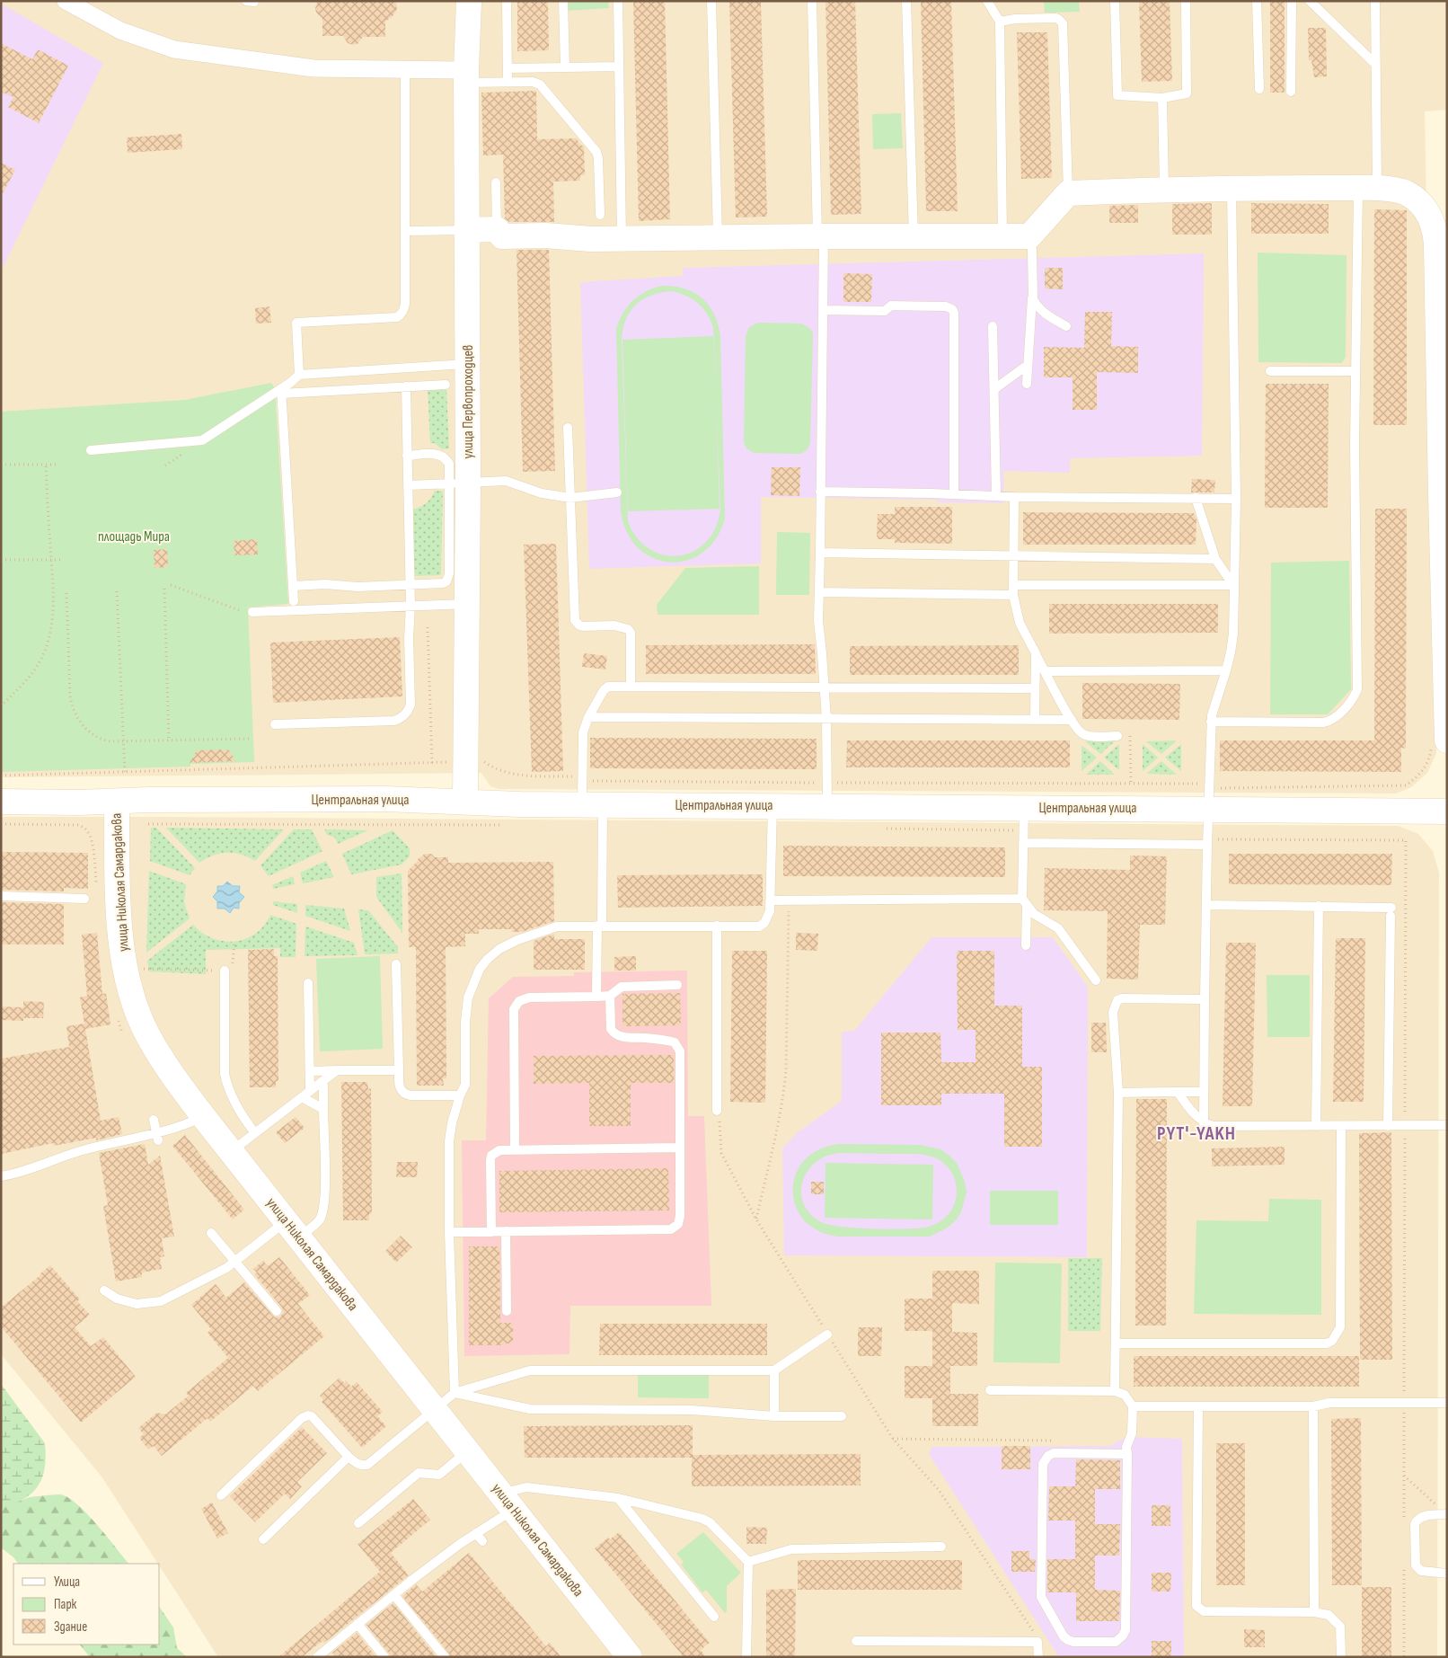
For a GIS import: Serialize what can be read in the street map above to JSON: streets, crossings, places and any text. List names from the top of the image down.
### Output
{
  "streets": {
    "street": ["улица Первопроходцев", "Центральная улица", "улица Николая Самардакова"]
  },
  "crossings": [
    ["улица Первопроходцев", "Центральная улица"],
    ["Центральная улица", "улица Николая Самардакова"]
  ],
  "districts": ["PYT'-YAKH"],
  "parks": ["площадь Мира"],
  "legend": ["Улица", "Парк", "Здание"]
}
